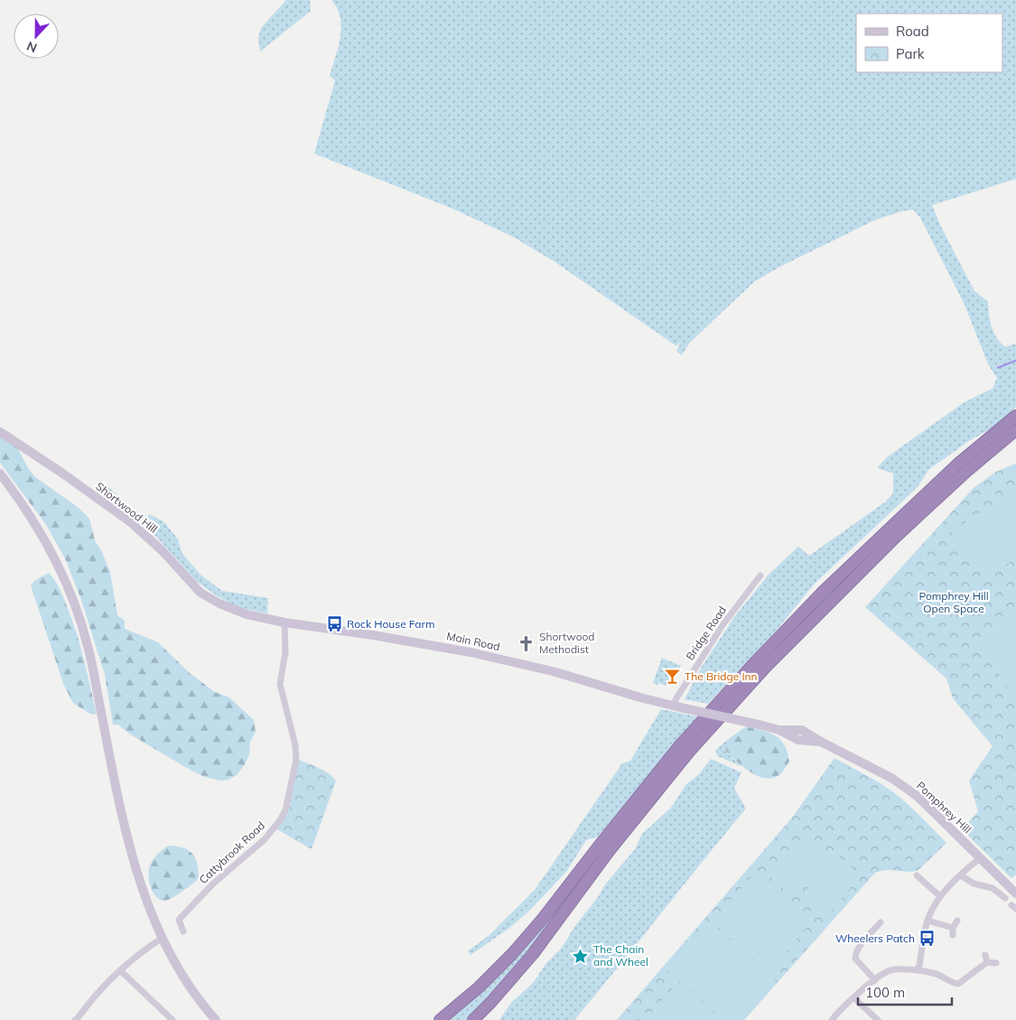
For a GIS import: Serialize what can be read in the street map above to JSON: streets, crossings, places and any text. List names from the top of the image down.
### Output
{
  "streets": {
    "main road": ["Shortwood Hill", "Main Road", "Pomphrey Hill"],
    "street": ["Bridge Road", "Cattybrook Road"]
  },
  "crossings": [
    ["Shortwood Hill", "Main Road"],
    ["Shortwood Hill", "Cattybrook Road"],
    ["Bridge Road", "Main Road"],
    ["Main Road", "Pomphrey Hill"],
    ["Main Road", "Cattybrook Road"]
  ],
  "parks": ["Pomphrey Hill Open Space"],
  "places": {
    "bus stop": ["Rock House Farm", "Wheelers Patch"],
    "church": ["Shortwood Methodist"],
    "bar": ["The Bridge Inn"],
    "place": ["The Chain and Wheel"]
  },
  "legend": ["Road", "Park"],
  "scale_bar": "100 m",
  "north": "bottom"
}
